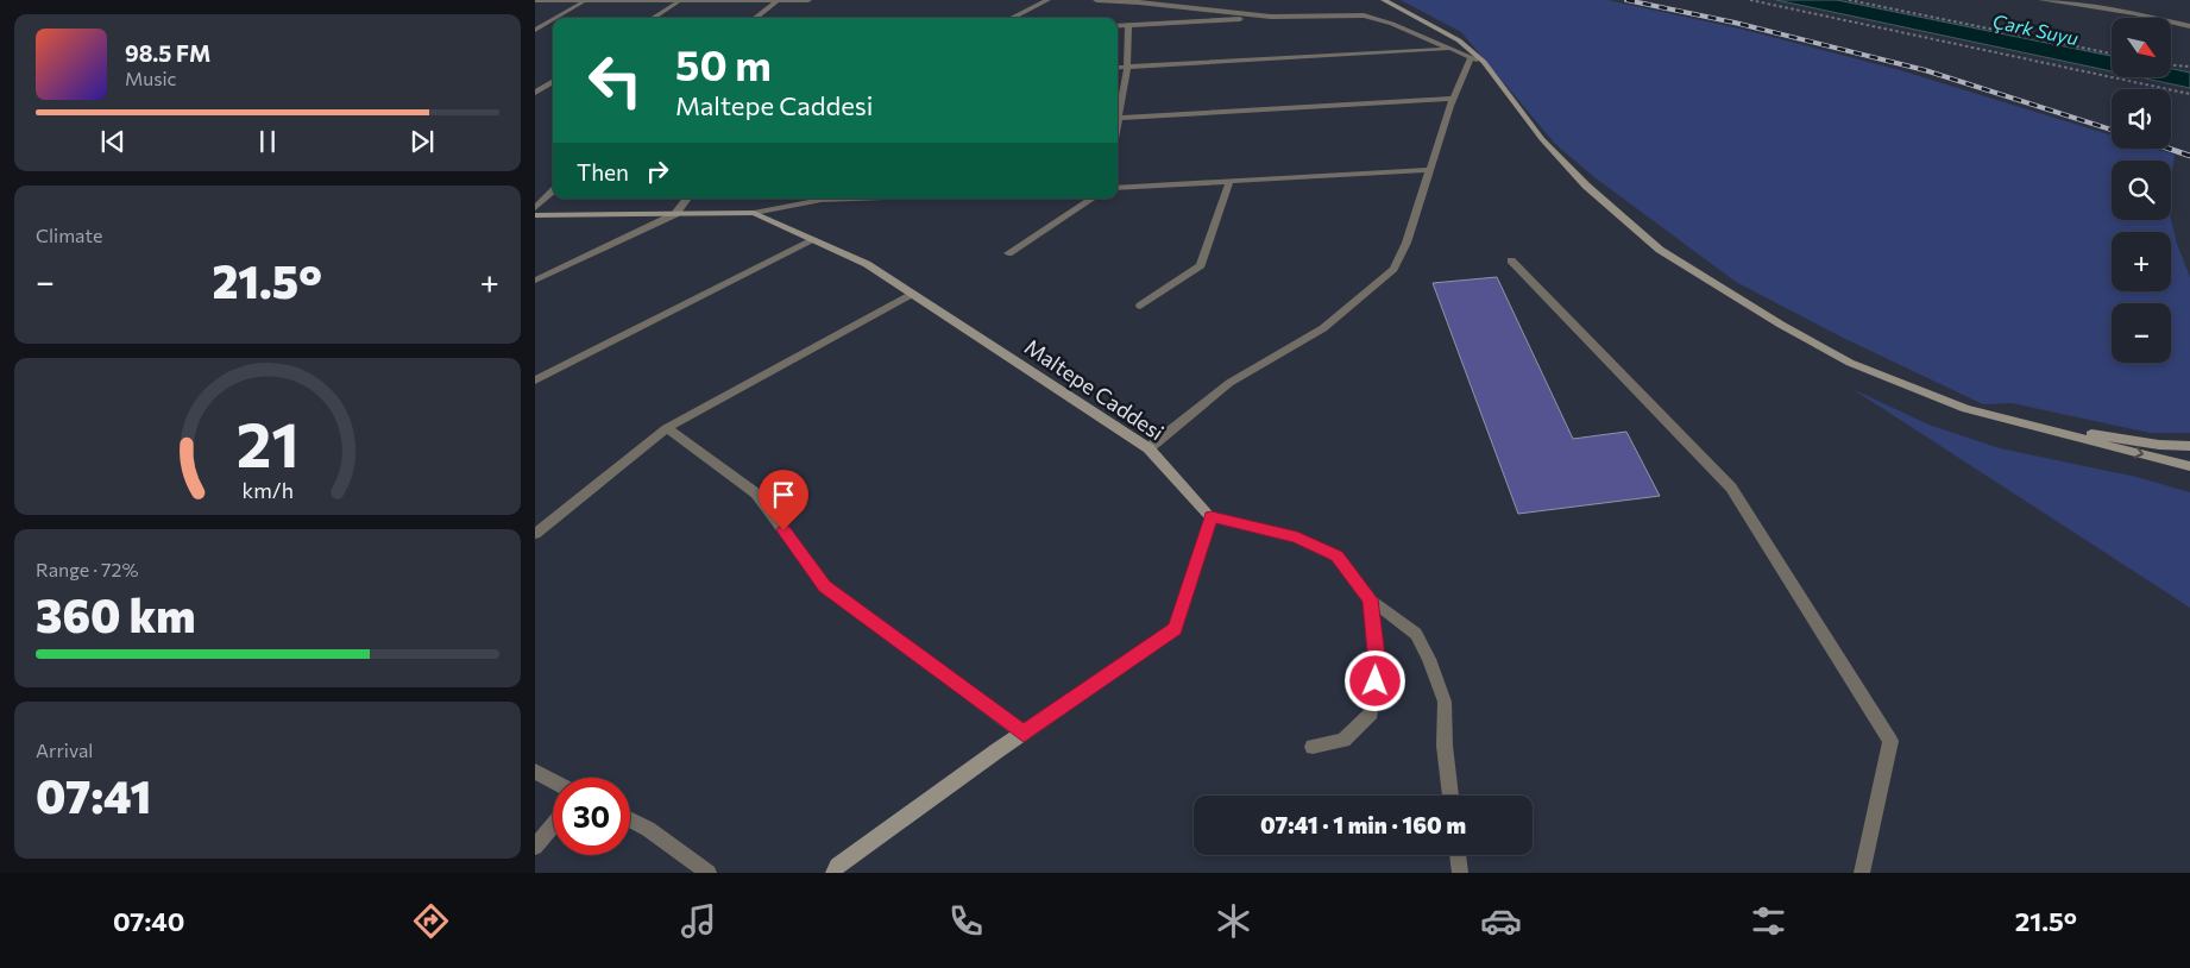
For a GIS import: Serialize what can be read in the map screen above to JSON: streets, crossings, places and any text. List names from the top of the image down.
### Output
{
  "streets": {
    "street": ["Maltepe Caddesi"]
  },
  "water": ["Çark Suyu"],
  "north": "bottom right",
  "page": {
    "map_buttons": ["+", "−"],
    "turn": ["50 m", "Maltepe Caddesi"],
    "song": ["98.5 FM", "Music"],
    "then": "Then",
    "tile": [
      "Climate",
      ["Range · 72%", "360 km"],
      ["Arrival", "07:41"]
    ],
    "heat": ["−", "21.5°", "+"],
    "limit": "30",
    "trip": "07:41 · 1 min · 160 m",
    "tabs": ["07:40", "21.5°"],
    "gauge": ["21", "km/h"]
  }
}
